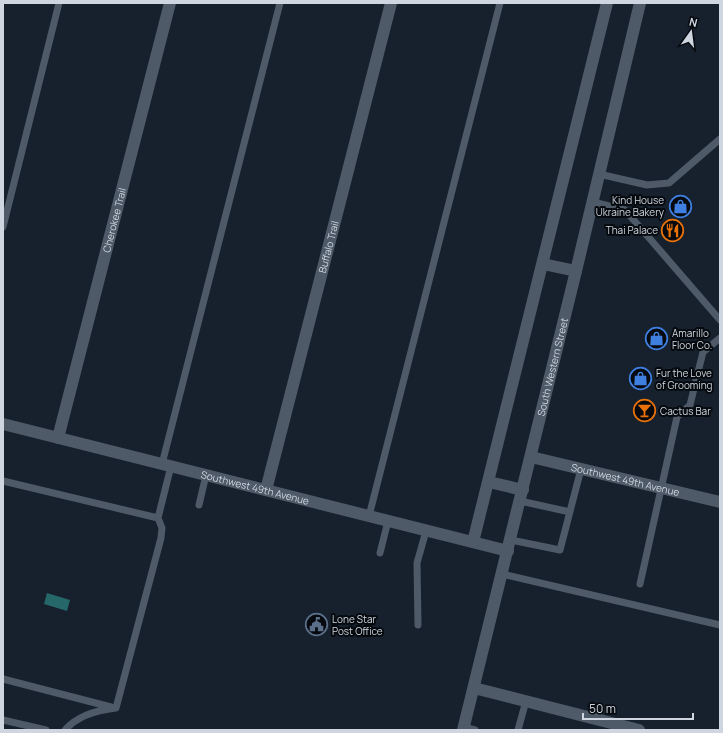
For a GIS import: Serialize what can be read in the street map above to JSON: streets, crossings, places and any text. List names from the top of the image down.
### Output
{
  "streets": {
    "street": [
      "Cherokee Trail",
      "Buffalo Trail",
      "South Western Street",
      "Southwest 49th Avenue"
    ]
  },
  "crossings": [
    ["Cherokee Trail", "Southwest 49th Avenue"],
    ["Buffalo Trail", "Southwest 49th Avenue"],
    ["South Western Street", "Southwest 49th Avenue"]
  ],
  "places": {
    "shop": ["Kind House Ukraine Bakery", "Amarillo Floor Co.", "Fur the Love of Grooming"],
    "restaurant": ["Thai Palace"],
    "bar": ["Cactus Bar"],
    "public building": ["Lone Star Post Office"]
  },
  "scale_bar": "50 m",
  "north": "top"
}
